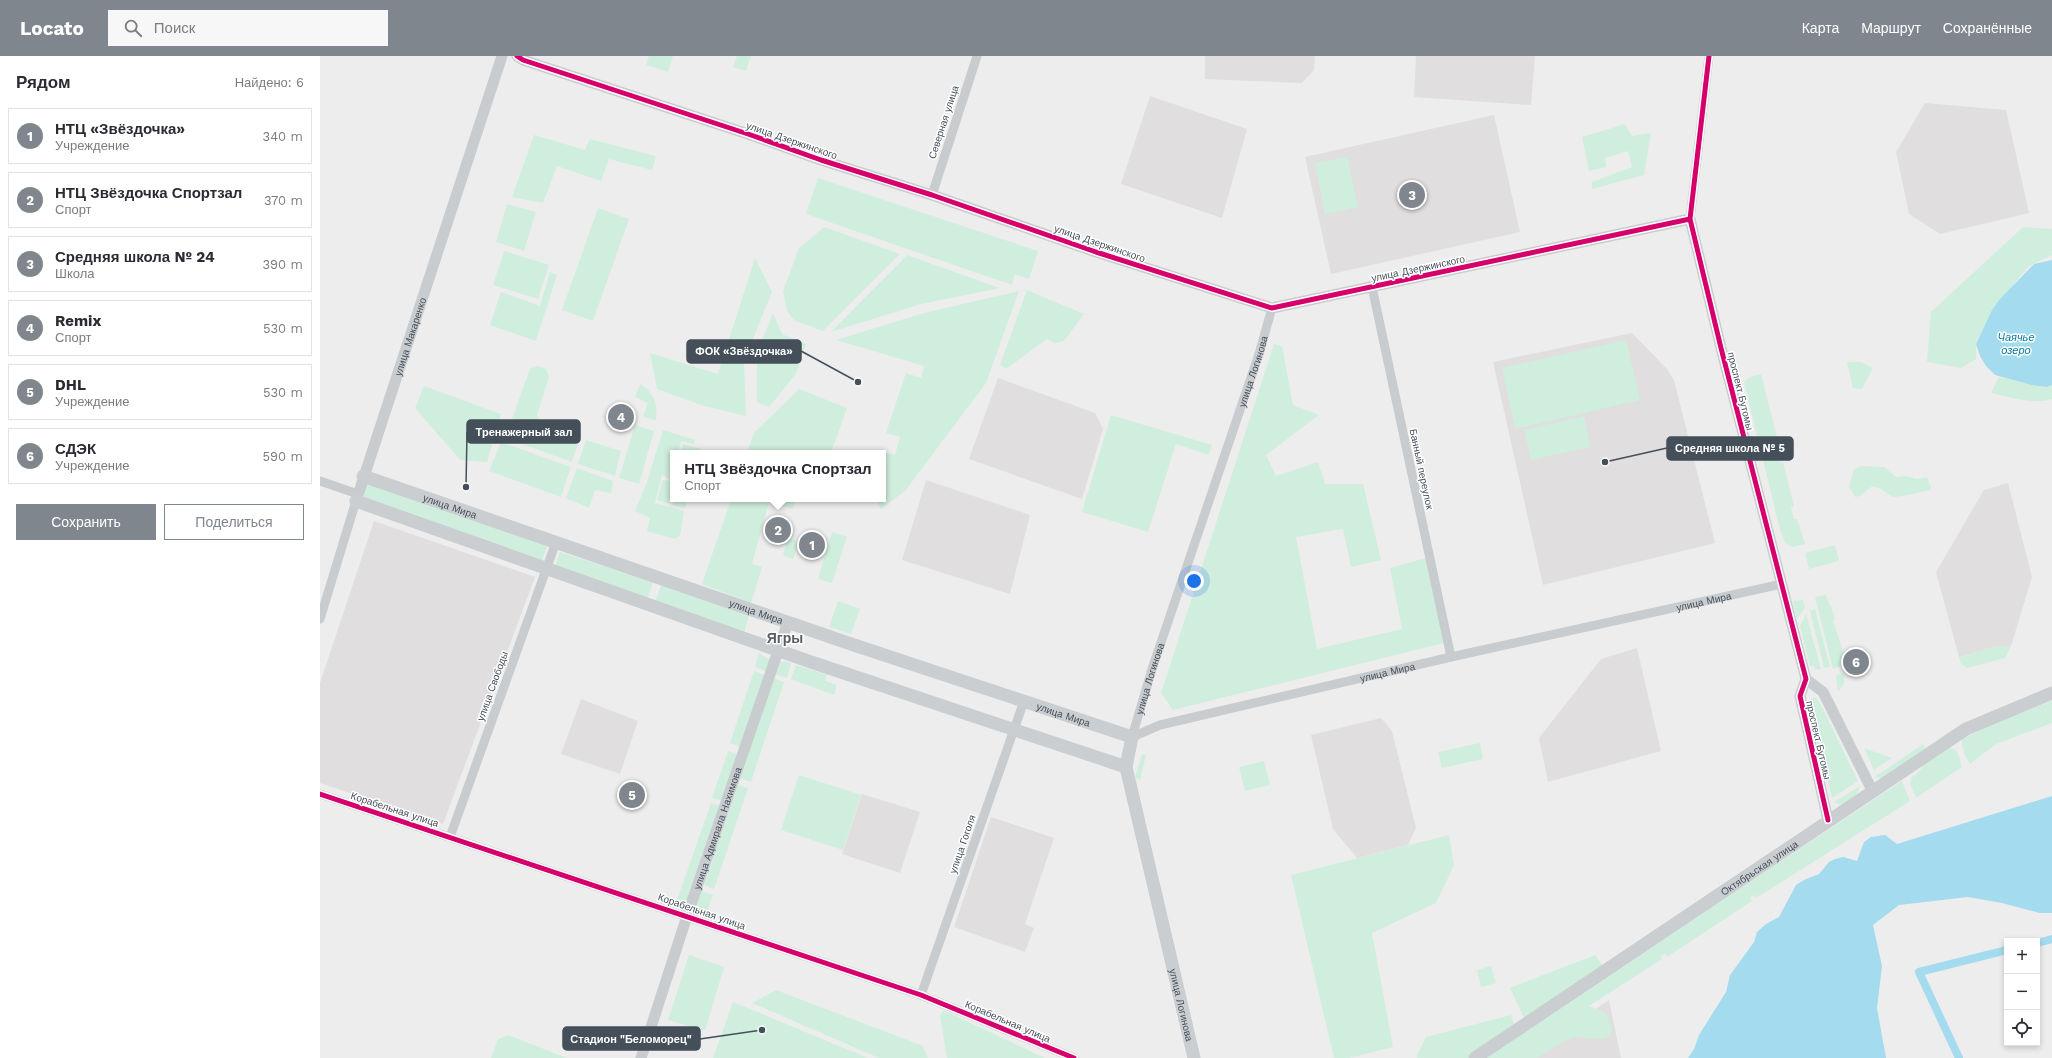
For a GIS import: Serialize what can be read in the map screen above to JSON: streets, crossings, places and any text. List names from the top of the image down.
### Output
{
  "streets": {
    "main road": ["улица Логинова", "улица Мира", "Октябрьская улица"],
    "street": [
      "Северная улица",
      "улица Дзержинского",
      "улица Макаренко",
      "проспект Бутомы",
      "Банный переулок",
      "улица Свободы",
      "Корабельная улица",
      "улица Адмирала Нахимова",
      "улица Гоголя"
    ]
  },
  "crossings": [
    ["Северная улица", "улица Дзержинского"],
    ["улица Дзержинского", "улица Логинова"],
    ["улица Дзержинского", "проспект Бутомы"],
    ["улица Дзержинского", "Банный переулок"],
    ["улица Макаренко", "улица Мира"],
    ["улица Логинова", "улица Мира"],
    ["проспект Бутомы", "улица Мира"],
    ["проспект Бутомы", "Октябрьская улица"],
    ["Банный переулок", "улица Мира"],
    ["улица Мира", "улица Свободы"],
    ["улица Мира", "улица Адмирала Нахимова"],
    ["улица Мира", "улица Гоголя"],
    ["улица Свободы", "Корабельная улица"],
    ["Корабельная улица", "улица Адмирала Нахимова"],
    ["Корабельная улица", "улица Гоголя"]
  ],
  "districts": ["Ягры"],
  "water": ["Чаячье озеро"],
  "places": [
    "ФОК «Звёздочка»",
    "Средняя школа № 5",
    "Тренажерный зал",
    "Стадион \"Беломорец\""
  ],
  "page": {
    "header": "Locato",
    "search": "Поиск",
    "nav": ["Карта", "Маршрут", "Сохранённые"],
    "heading": ["Рядом", "Найдено: 6"],
    "list": [
      {
        "mark": "1",
        "name": "НТЦ «Звёздочка»",
        "note": "Учреждение",
        "value": "340 m"
      },
      {
        "mark": "2",
        "name": "НТЦ Звёздочка Спортзал",
        "note": "Спорт",
        "value": "370 m"
      },
      {
        "mark": "3",
        "name": "Средняя школа № 24",
        "note": "Школа",
        "value": "390 m"
      },
      {
        "mark": "4",
        "name": "Remix",
        "note": "Спорт",
        "value": "530 m"
      },
      {
        "mark": "5",
        "name": "DHL",
        "note": "Учреждение",
        "value": "530 m"
      },
      {
        "mark": "6",
        "name": "СДЭК",
        "note": "Учреждение",
        "value": "590 m"
      }
    ],
    "pins": [
      "3",
      "4",
      "2",
      "1",
      "6",
      "5"
    ],
    "popup": ["НТЦ Звёздочка Спортзал", "Спорт"],
    "buttons": ["Сохранить", "Поделиться"],
    "map_buttons": ["+", "−"]
  }
}
